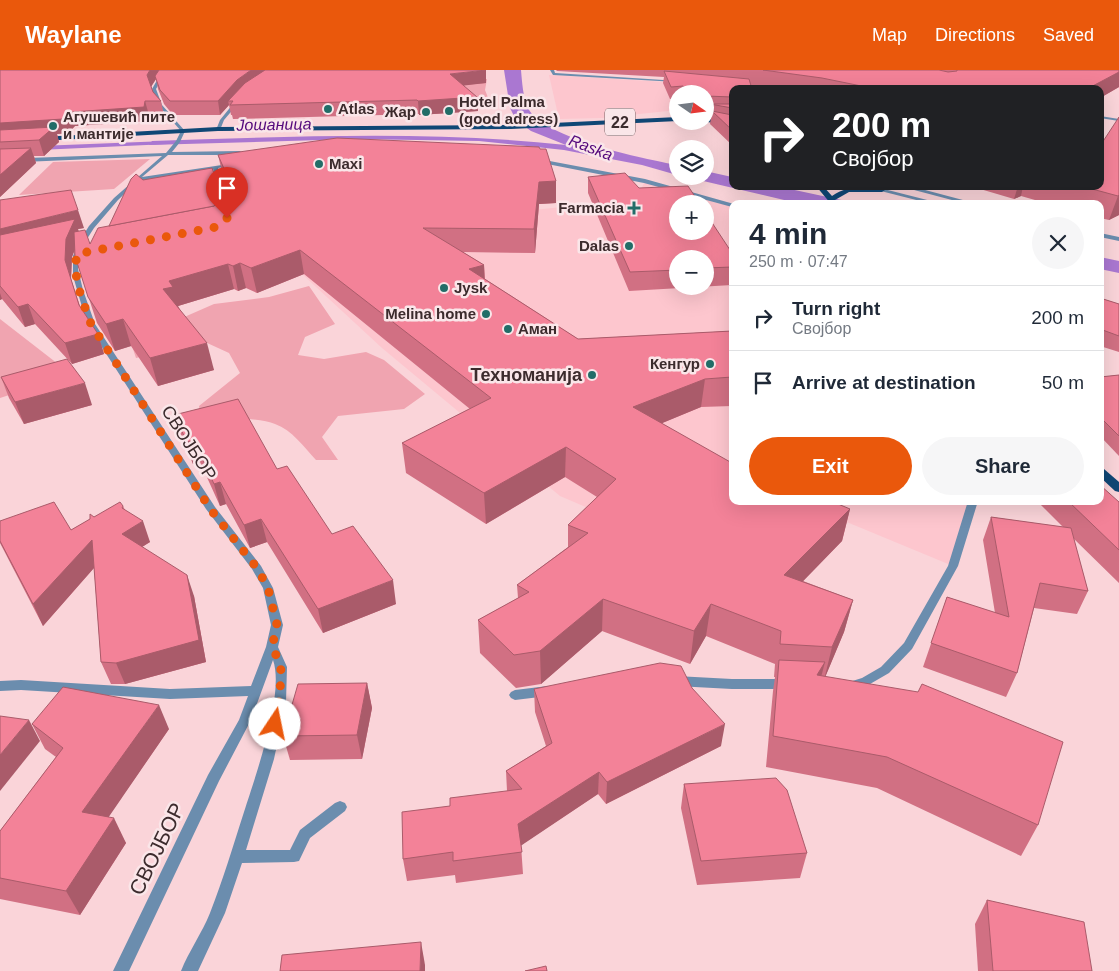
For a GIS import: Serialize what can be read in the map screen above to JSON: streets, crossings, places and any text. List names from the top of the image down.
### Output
{
  "streets": {
    "main road": ["22"],
    "street": ["СВОЈБОР"]
  },
  "crossings": [
    ["22", "СВОЈБОР"]
  ],
  "water": ["Јошаница", "Raska"],
  "places": {
    "other": [
      "Atlas",
      "Hotel Palma (good adress)",
      "Жар",
      "Агушевић пите и мантије",
      "Maxi",
      "Dalas",
      "Jysk",
      "Melina home",
      "Аман",
      "Кенгур",
      "Техноманија"
    ],
    "health": ["Farmacia"]
  },
  "north": "right",
  "page": {
    "header": "Waylane",
    "nav": ["Map", "Directions", "Saved"],
    "map_buttons": ["+", "−"],
    "turn": ["200 m", "Својбор"],
    "heading": ["4 min", "250 m · 07:47"],
    "list": [
      {
        "name": "Turn right",
        "note": "Својбор",
        "value": "200 m"
      },
      {
        "name": "Arrive at destination",
        "value": "50 m"
      }
    ],
    "buttons": ["Exit", "Share"]
  }
}
